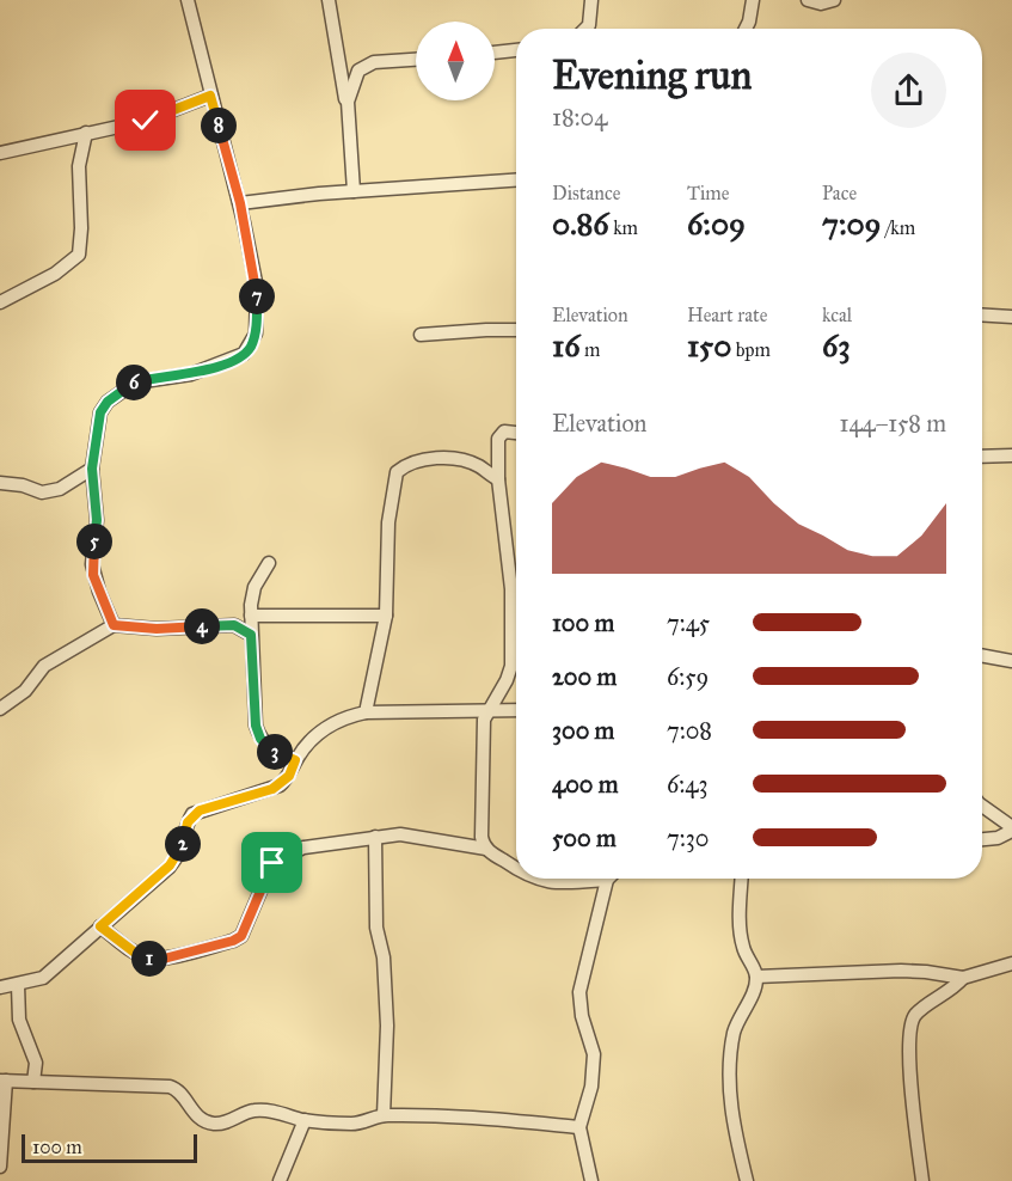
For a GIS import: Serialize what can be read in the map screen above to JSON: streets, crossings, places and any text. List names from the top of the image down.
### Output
{
  "scale_bar": "100 m",
  "north": "top",
  "page": {
    "heading": ["Evening run", "18:04"],
    "pins": [
      "8",
      "7",
      "6",
      "5",
      "4",
      "3",
      "2",
      "1"
    ],
    "stats": [
      ["Distance", "0.86 km"],
      ["Time", "6:09"],
      ["Pace", "7:09 /km"],
      ["Elevation", "16 m"],
      ["Heart rate", "150 bpm"],
      ["kcal", "63"]
    ],
    "chart": ["Elevation", "144–158 m"],
    "list": [
      {
        "name": "100 m",
        "note": "7:45"
      },
      {
        "name": "200 m",
        "note": "6:59"
      },
      {
        "name": "300 m",
        "note": "7:08"
      },
      {
        "name": "400 m",
        "note": "6:43"
      },
      {
        "name": "500 m",
        "note": "7:30"
      }
    ],
    "scale": "100 m"
  }
}
